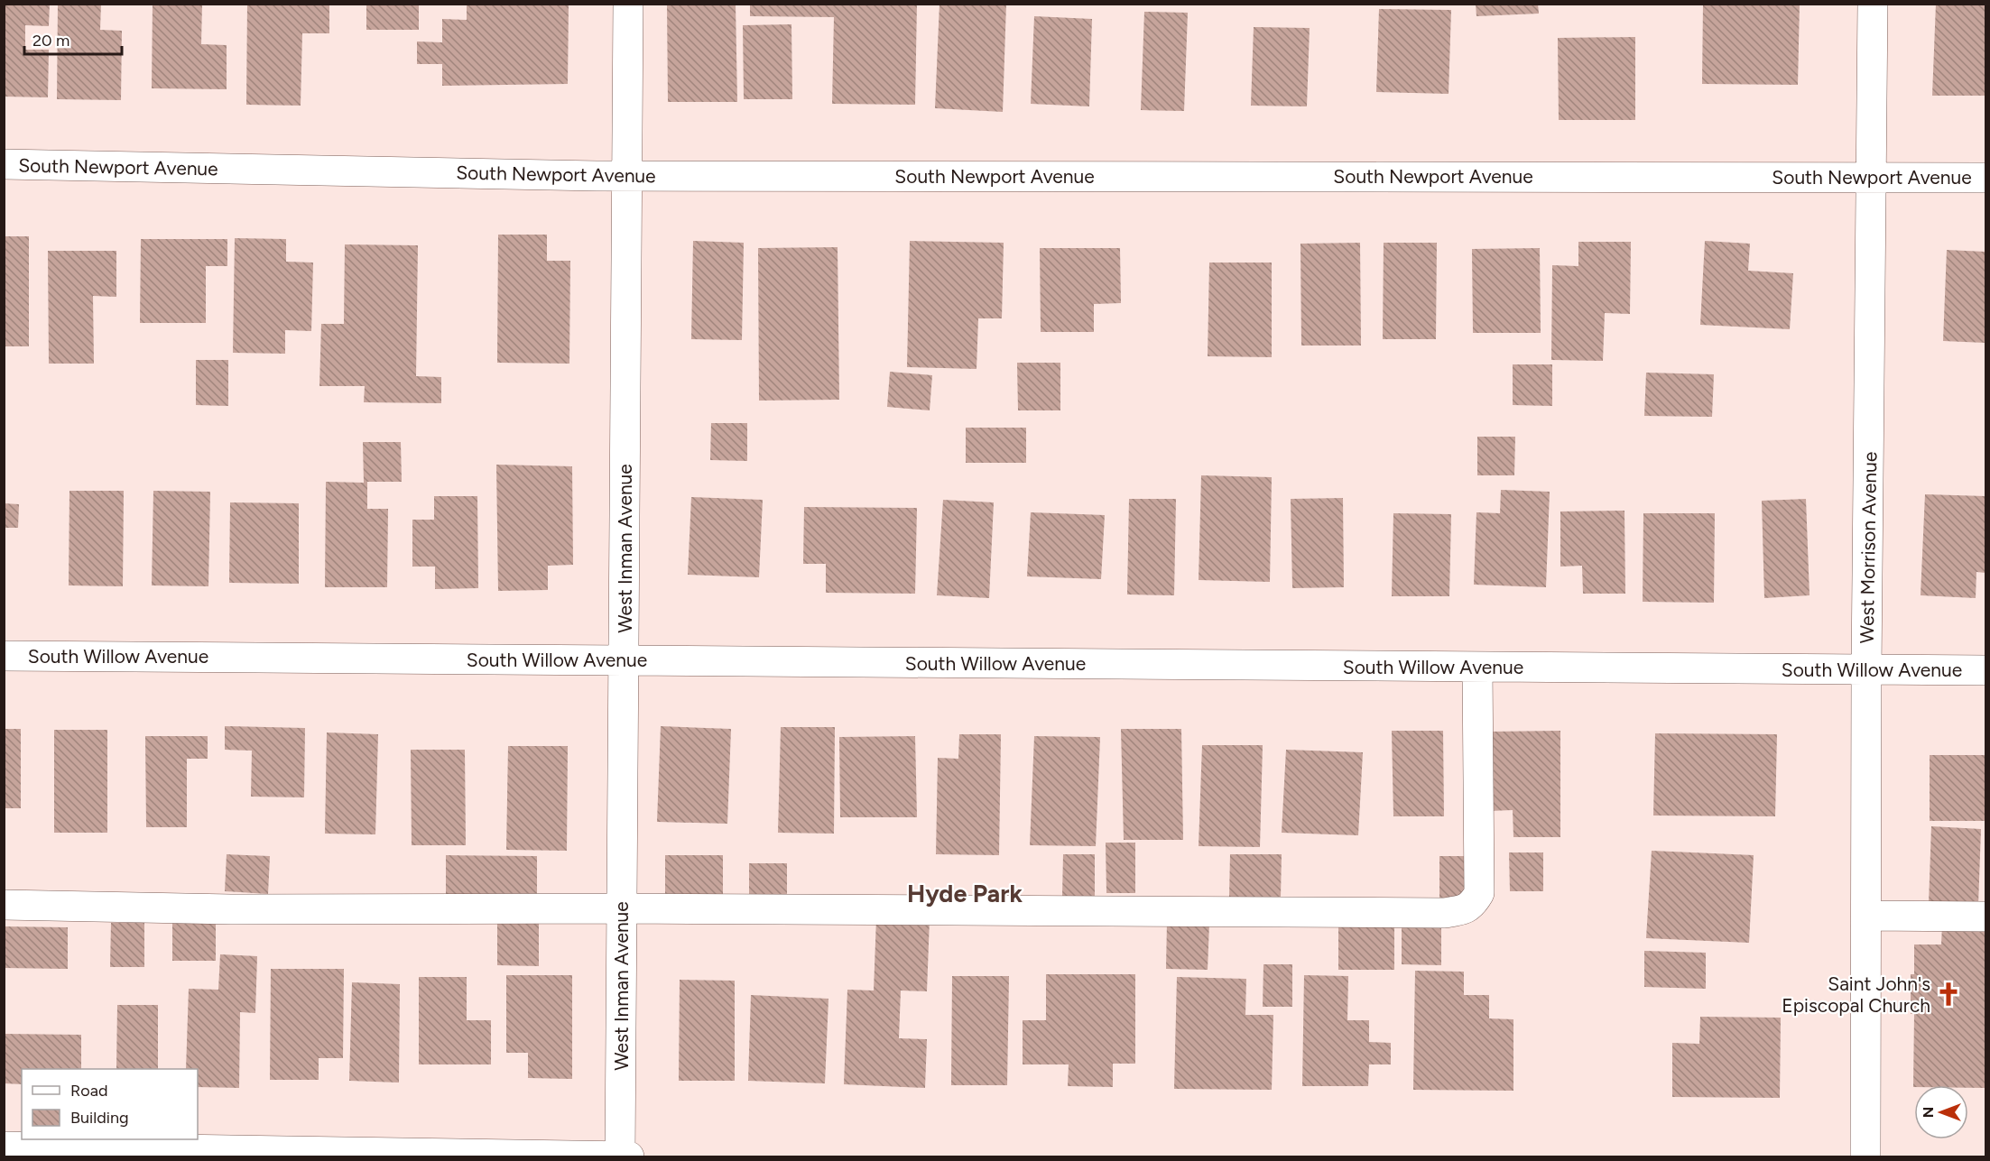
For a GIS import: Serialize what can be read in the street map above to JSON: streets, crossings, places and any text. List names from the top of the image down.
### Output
{
  "streets": {
    "street": [
      "South Newport Avenue",
      "West Morrison Avenue",
      "West Inman Avenue",
      "South Willow Avenue"
    ]
  },
  "crossings": [
    ["South Newport Avenue", "West Morrison Avenue"],
    ["South Newport Avenue", "West Inman Avenue"],
    ["West Morrison Avenue", "South Willow Avenue"],
    ["West Inman Avenue", "South Willow Avenue"]
  ],
  "districts": ["Hyde Park"],
  "places": {
    "church": ["Saint John's Episcopal Church"]
  },
  "legend": ["Road", "Building"],
  "scale_bar": "20 m",
  "north": "left"
}
